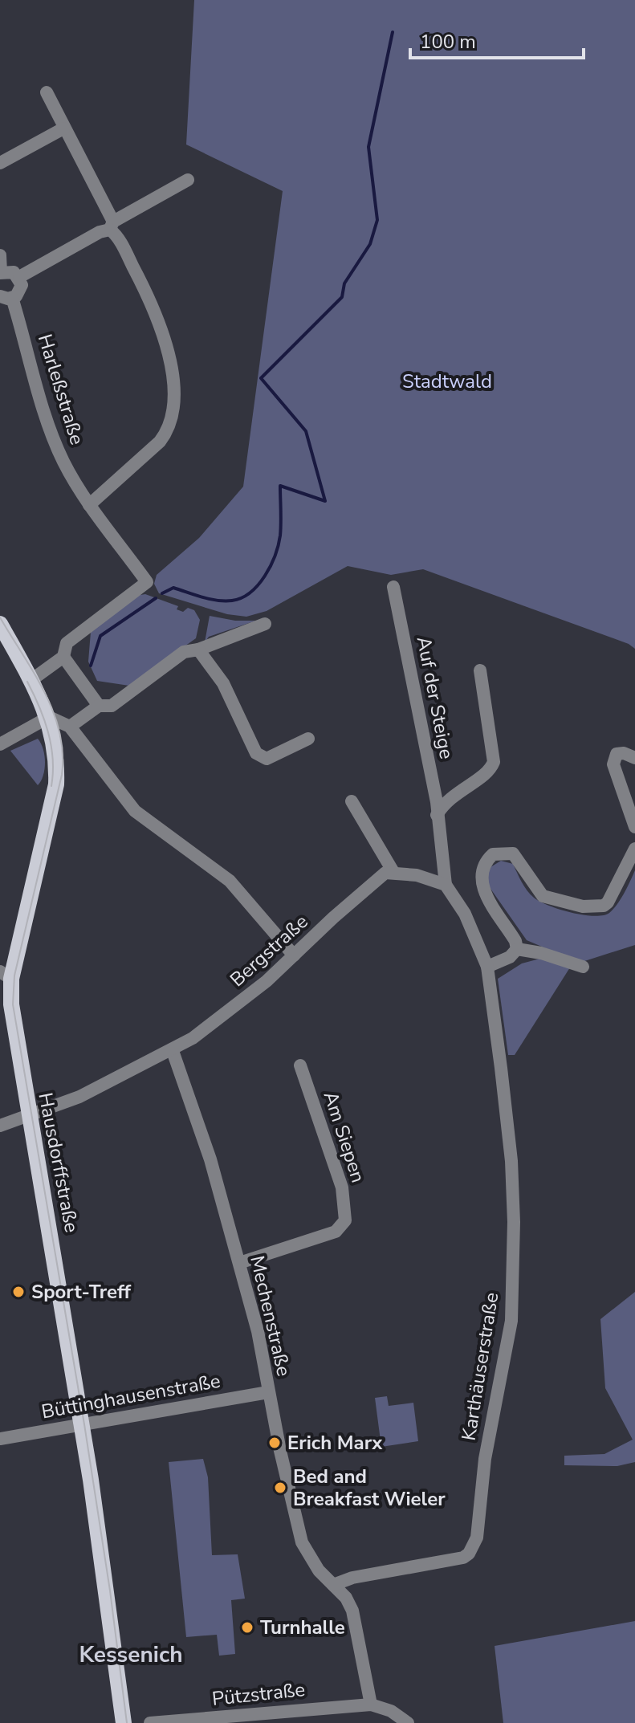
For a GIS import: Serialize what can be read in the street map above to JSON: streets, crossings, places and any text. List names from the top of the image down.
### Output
{
  "streets": {
    "main road": ["Hausdorffstraße"],
    "street": [
      "Harleßstraße",
      "Auf der Steige",
      "Bergstraße",
      "Am Siepen",
      "Mechenstraße",
      "Karthäuserstraße",
      "Büttinghausenstraße",
      "Pützstraße"
    ]
  },
  "crossings": [
    ["Bergstraße", "Hausdorffstraße"],
    ["Bergstraße", "Mechenstraße"],
    ["Am Siepen", "Mechenstraße"],
    ["Hausdorffstraße", "Büttinghausenstraße"],
    ["Mechenstraße", "Karthäuserstraße"],
    ["Mechenstraße", "Büttinghausenstraße"],
    ["Mechenstraße", "Pützstraße"]
  ],
  "districts": ["Kessenich"],
  "parks": ["Stadtwald"],
  "places": [
    "Sport-Treff",
    "Erich Marx",
    "Bed and Breakfast Wieler",
    "Turnhalle"
  ],
  "scale_bar": "100 m"
}
